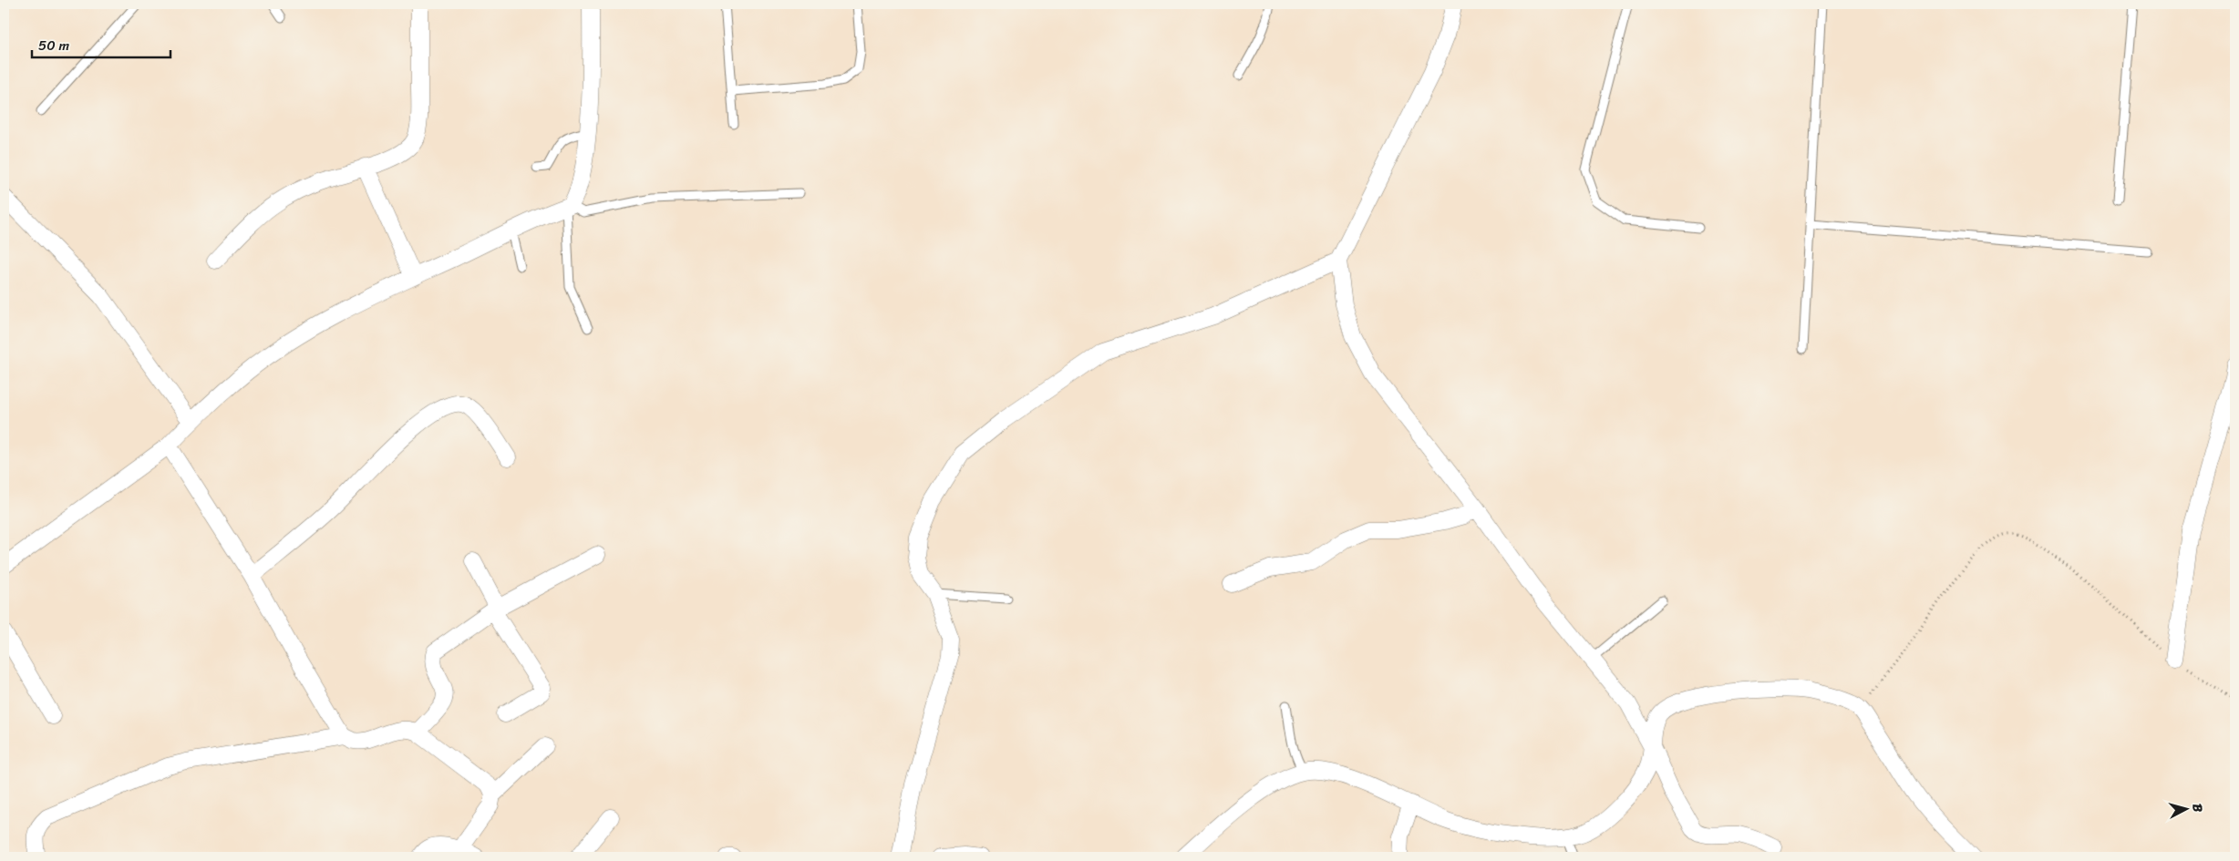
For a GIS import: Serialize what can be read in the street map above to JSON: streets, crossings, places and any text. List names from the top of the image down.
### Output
{
  "scale_bar": "50 m",
  "north": "right"
}
